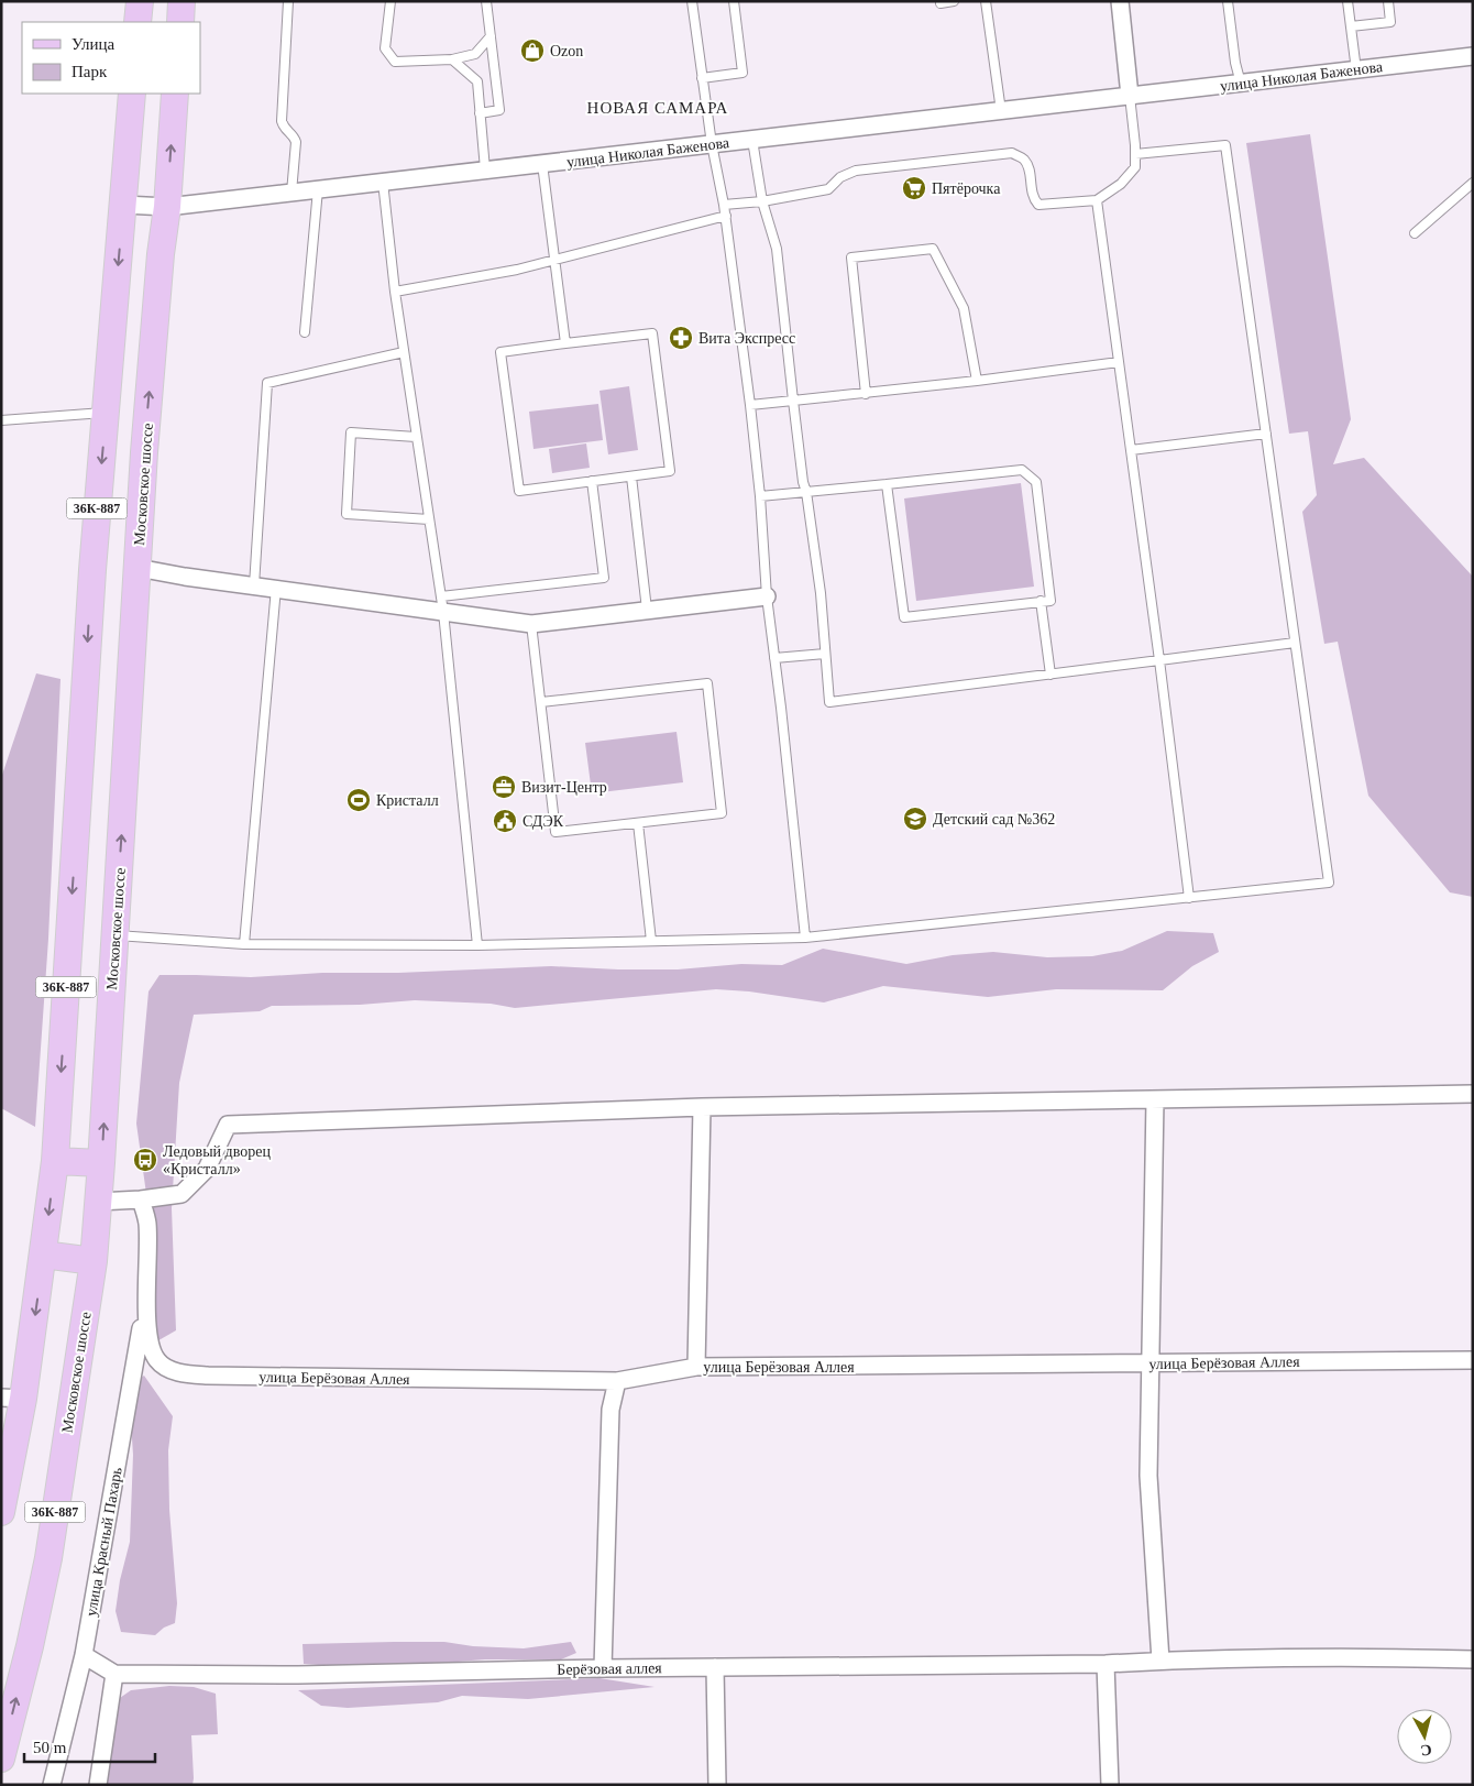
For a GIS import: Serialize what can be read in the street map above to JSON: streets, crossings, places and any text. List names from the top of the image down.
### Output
{
  "streets": {
    "main road": ["Московское шоссе", "36К-887"],
    "street": [
      "улица Николая Баженова",
      "улица Берёзовая Аллея",
      "улица Красный Пахарь",
      "Берёзовая аллея"
    ]
  },
  "crossings": [
    ["улица Николая Баженова", "Московское шоссе"],
    ["улица Николая Баженова", "36К-887"],
    ["улица Берёзовая Аллея", "улица Красный Пахарь"]
  ],
  "districts": ["НОВАЯ САМАРА"],
  "places": {
    "shop": ["Ozon"],
    "supermarket": ["Пятёрочка"],
    "pharmacy": ["Вита Экспресс"],
    "office": ["Визит-Центр"],
    "sports": ["Кристалл"],
    "school or university": ["Детский сад №362"],
    "public building": ["СДЭК"],
    "bus stop": ["Ледовый дворец «Кристалл»"]
  },
  "legend": ["Улица", "Парк"],
  "scale_bar": "50 m",
  "north": "bottom"
}
